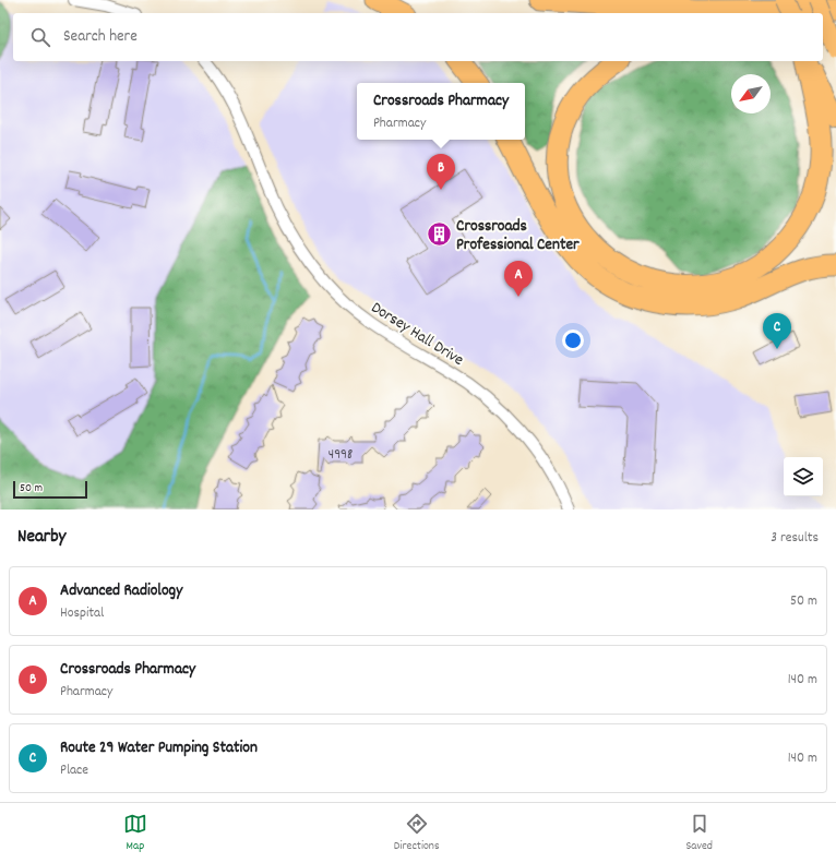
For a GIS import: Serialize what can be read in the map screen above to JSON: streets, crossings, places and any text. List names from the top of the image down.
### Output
{
  "streets": {
    "street": ["Dorsey Hall Drive"]
  },
  "places": {
    "building": ["Crossroads Professional Center"]
  },
  "house_numbers": ["4998"],
  "scale_bar": "50 m",
  "north": "bottom left",
  "page": {
    "search": "Search here",
    "popup": ["Crossroads Pharmacy", "Pharmacy"],
    "pins": ["B", "A", "C"],
    "scale": "50 m",
    "heading": ["Nearby", "3 results"],
    "list": [
      {
        "mark": "A",
        "name": "Advanced Radiology",
        "note": "Hospital",
        "value": "50 m"
      },
      {
        "mark": "B",
        "name": "Crossroads Pharmacy",
        "note": "Pharmacy",
        "value": "140 m"
      },
      {
        "mark": "C",
        "name": "Route 29 Water Pumping Station",
        "note": "Place",
        "value": "140 m"
      }
    ],
    "nav": ["Map", "Directions", "Saved"]
  }
}
